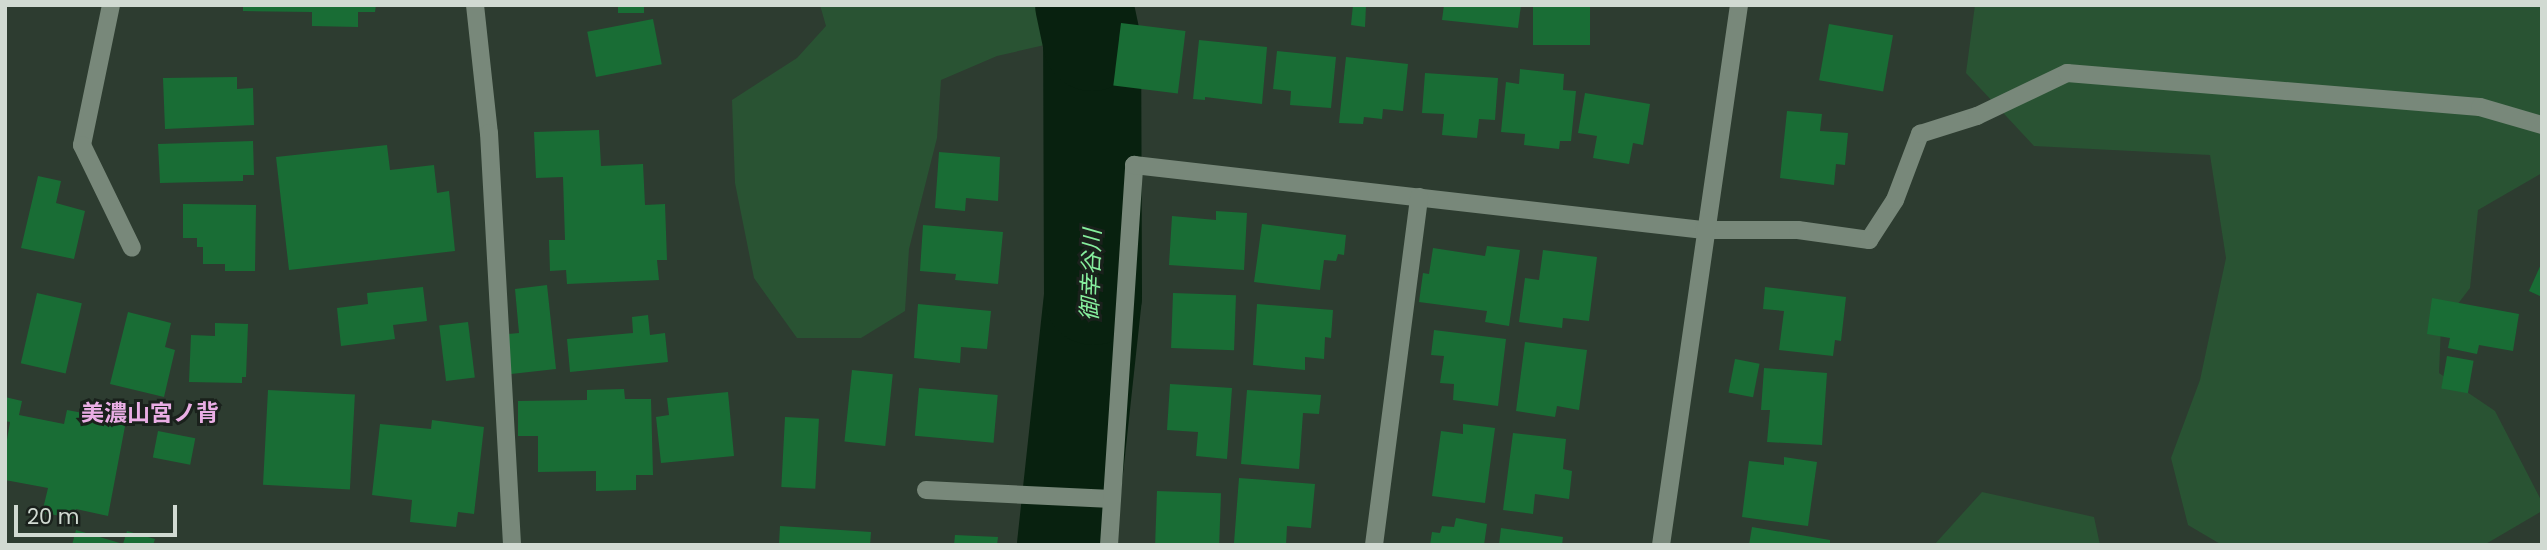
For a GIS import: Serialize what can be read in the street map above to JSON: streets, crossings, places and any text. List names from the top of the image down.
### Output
{
  "districts": ["美濃山宮ノ背"],
  "water": ["御幸谷川"],
  "scale_bar": "20 m"
}
